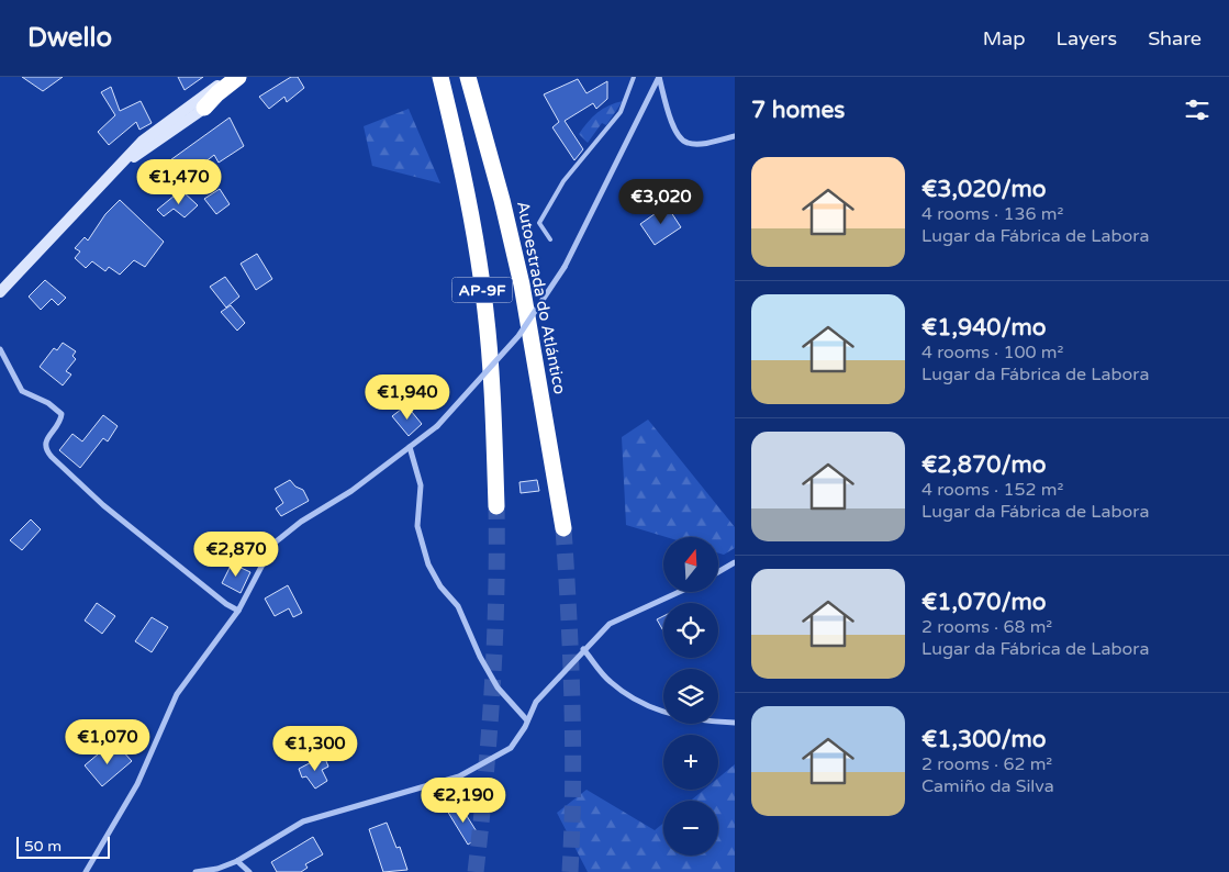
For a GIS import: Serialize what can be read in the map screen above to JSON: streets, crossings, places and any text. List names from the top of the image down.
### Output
{
  "streets": {
    "highway": ["AP-9F", "Autoestrada do Atlántico"]
  },
  "scale_bar": "50 m",
  "north": "top",
  "page": {
    "header": "Dwello",
    "nav": ["Map", "Layers", "Share"],
    "heading": "7 homes",
    "list": [
      {
        "name": "€3,020/mo",
        "note": "4 rooms · 136 m² · Lugar da Fábrica de Labora"
      },
      {
        "name": "€1,940/mo",
        "note": "4 rooms · 100 m² · Lugar da Fábrica de Labora"
      },
      {
        "name": "€2,870/mo",
        "note": "4 rooms · 152 m² · Lugar da Fábrica de Labora"
      },
      {
        "name": "€1,070/mo",
        "note": "2 rooms · 68 m² · Lugar da Fábrica de Labora"
      },
      {
        "name": "€1,300/mo",
        "note": "2 rooms · 62 m² · Camiño da Silva"
      }
    ],
    "price": [
      "€1,470",
      "€3,020",
      "€1,940",
      "€2,870",
      "€1,070",
      "€1,300",
      "€2,190"
    ],
    "map_buttons": ["+", "−"],
    "scale": "50 m"
  }
}
